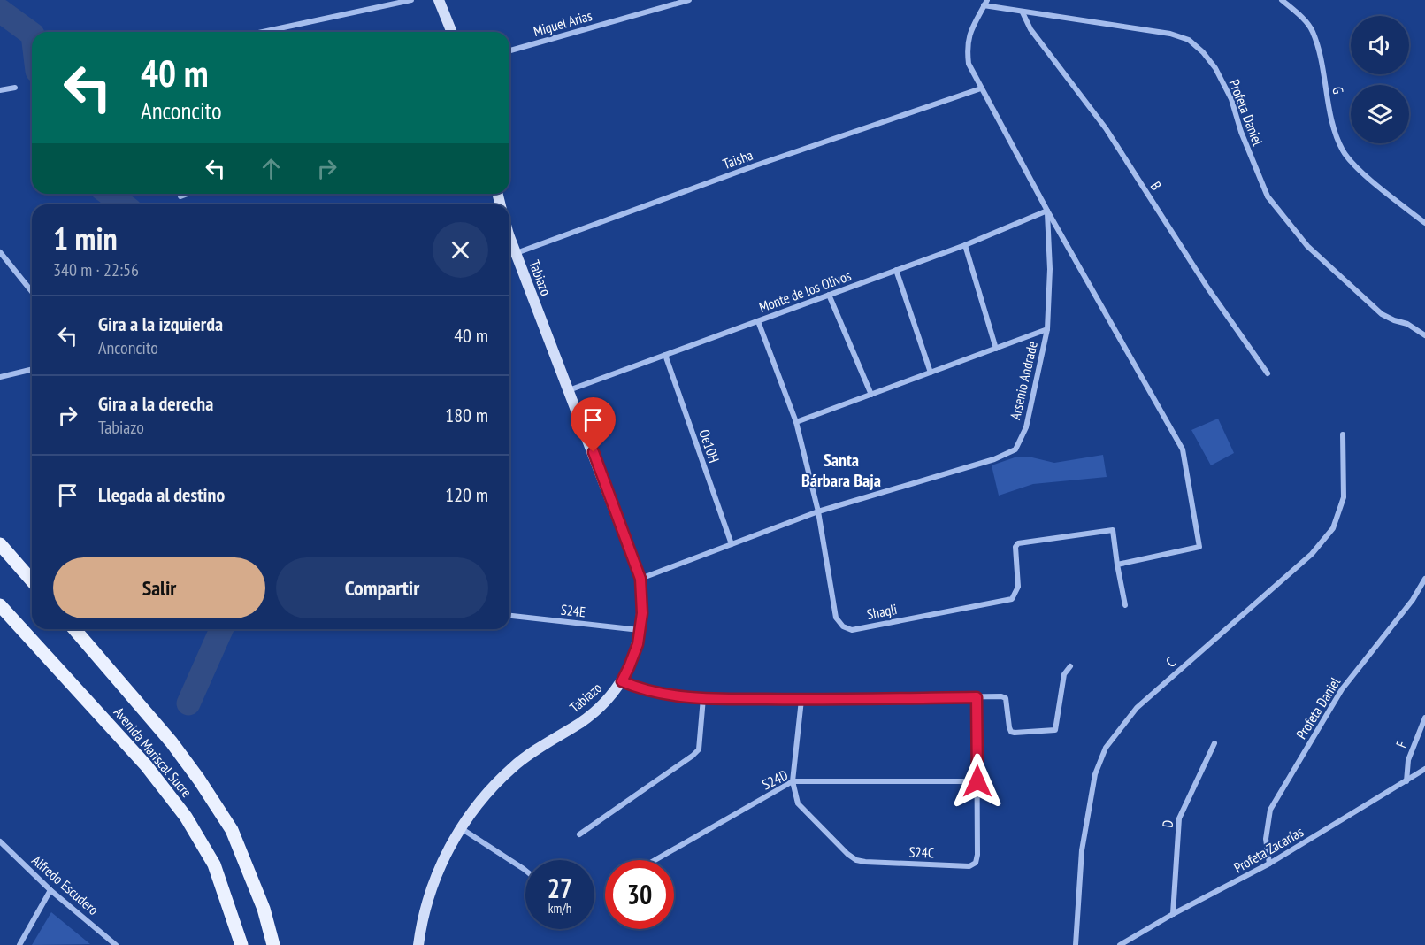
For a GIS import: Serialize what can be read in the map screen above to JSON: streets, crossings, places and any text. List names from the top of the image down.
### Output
{
  "streets": {
    "main road": ["Avenida Mariscal Sucre"],
    "street": [
      "Miguel Arias",
      "G",
      "Profeta Daniel",
      "Taisha",
      "B",
      "Tabiazo",
      "Monte de los Olivos",
      "Arsenio Andrade",
      "Oe10H",
      "S24E",
      "Shagli",
      "C",
      "F",
      "S24D",
      "D",
      "Profeta Zacarías",
      "S24C",
      "Alfredo Escudero"
    ]
  },
  "crossings": [
    ["Profeta Daniel", "B"],
    ["Profeta Daniel", "Arsenio Andrade"],
    ["Profeta Daniel", "Profeta Zacarías"],
    ["Taisha", "Tabiazo"],
    ["Taisha", "Arsenio Andrade"],
    ["Tabiazo", "Monte de los Olivos"],
    ["Tabiazo", "Arsenio Andrade"],
    ["Tabiazo", "S24E"],
    ["Monte de los Olivos", "Arsenio Andrade"],
    ["Monte de los Olivos", "Oe10H"],
    ["Monte de los Olivos", "Shagli"],
    ["Arsenio Andrade", "Oe10H"],
    ["Arsenio Andrade", "Shagli"],
    ["F", "Profeta Zacarías"],
    ["S24D", "S24C"],
    ["D", "Profeta Zacarías"]
  ],
  "districts": ["Santa Bárbara Baja"],
  "page": {
    "turn": ["40 m", "Anconcito"],
    "heading": ["1 min", "340 m · 22:56"],
    "list": [
      {
        "name": "Gira a la izquierda",
        "note": "Anconcito",
        "value": "40 m"
      },
      {
        "name": "Gira a la derecha",
        "note": "Tabiazo",
        "value": "180 m"
      },
      {
        "name": "Llegada al destino",
        "value": "120 m"
      }
    ],
    "buttons": ["Salir", "Compartir"],
    "speed": "27 km/h",
    "limit": "30"
  }
}
